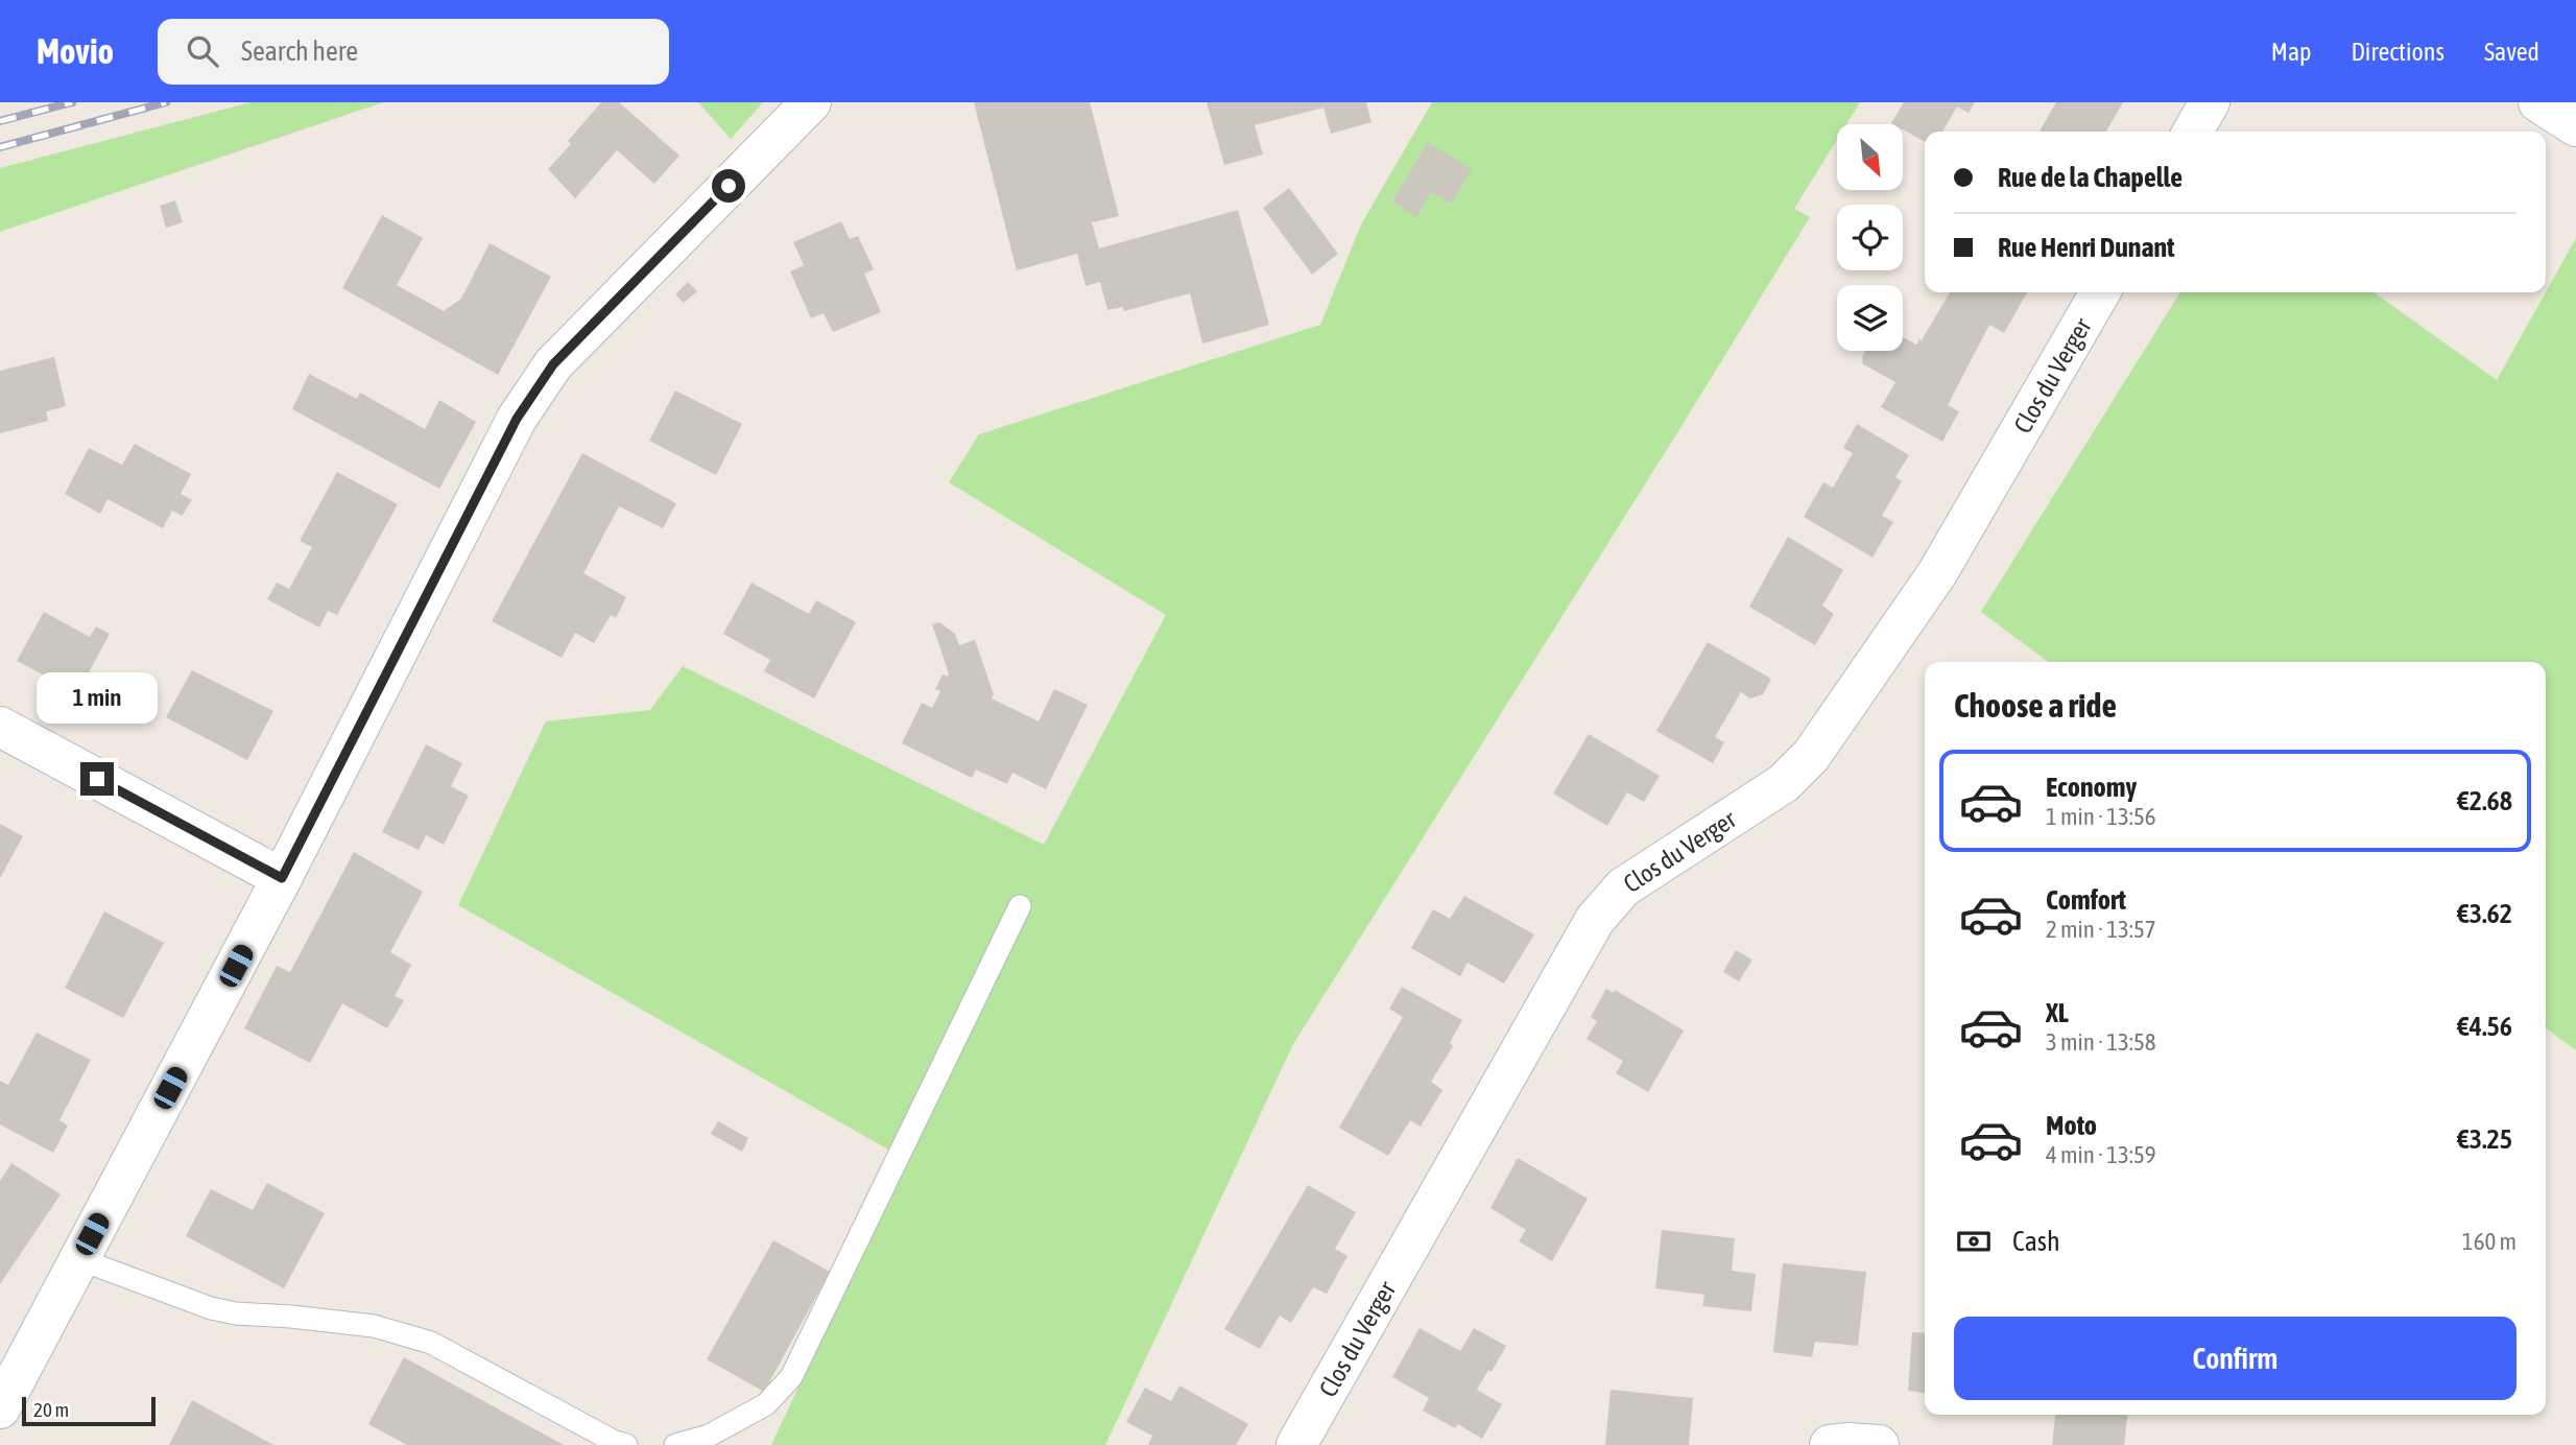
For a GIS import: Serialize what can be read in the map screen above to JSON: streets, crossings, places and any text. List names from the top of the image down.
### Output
{
  "streets": {
    "street": ["Clos du Verger"]
  },
  "scale_bar": "20 m",
  "north": "bottom right",
  "page": {
    "header": "Movio",
    "search": "Search here",
    "nav": ["Map", "Directions", "Saved"],
    "banner": ["Rue de la Chapelle", "Rue Henri Dunant"],
    "heading": "Choose a ride",
    "bubble": "1 min",
    "list": [
      {
        "name": "Economy",
        "note": "1 min · 13:56",
        "value": "€2.68"
      },
      {
        "name": "Comfort",
        "note": "2 min · 13:57",
        "value": "€3.62"
      },
      {
        "name": "XL",
        "note": "3 min · 13:58",
        "value": "€4.56"
      },
      {
        "name": "Moto",
        "note": "4 min · 13:59",
        "value": "€3.25"
      }
    ],
    "pay": ["Cash", "160 m"],
    "buttons": "Confirm",
    "scale": "20 m"
  }
}
